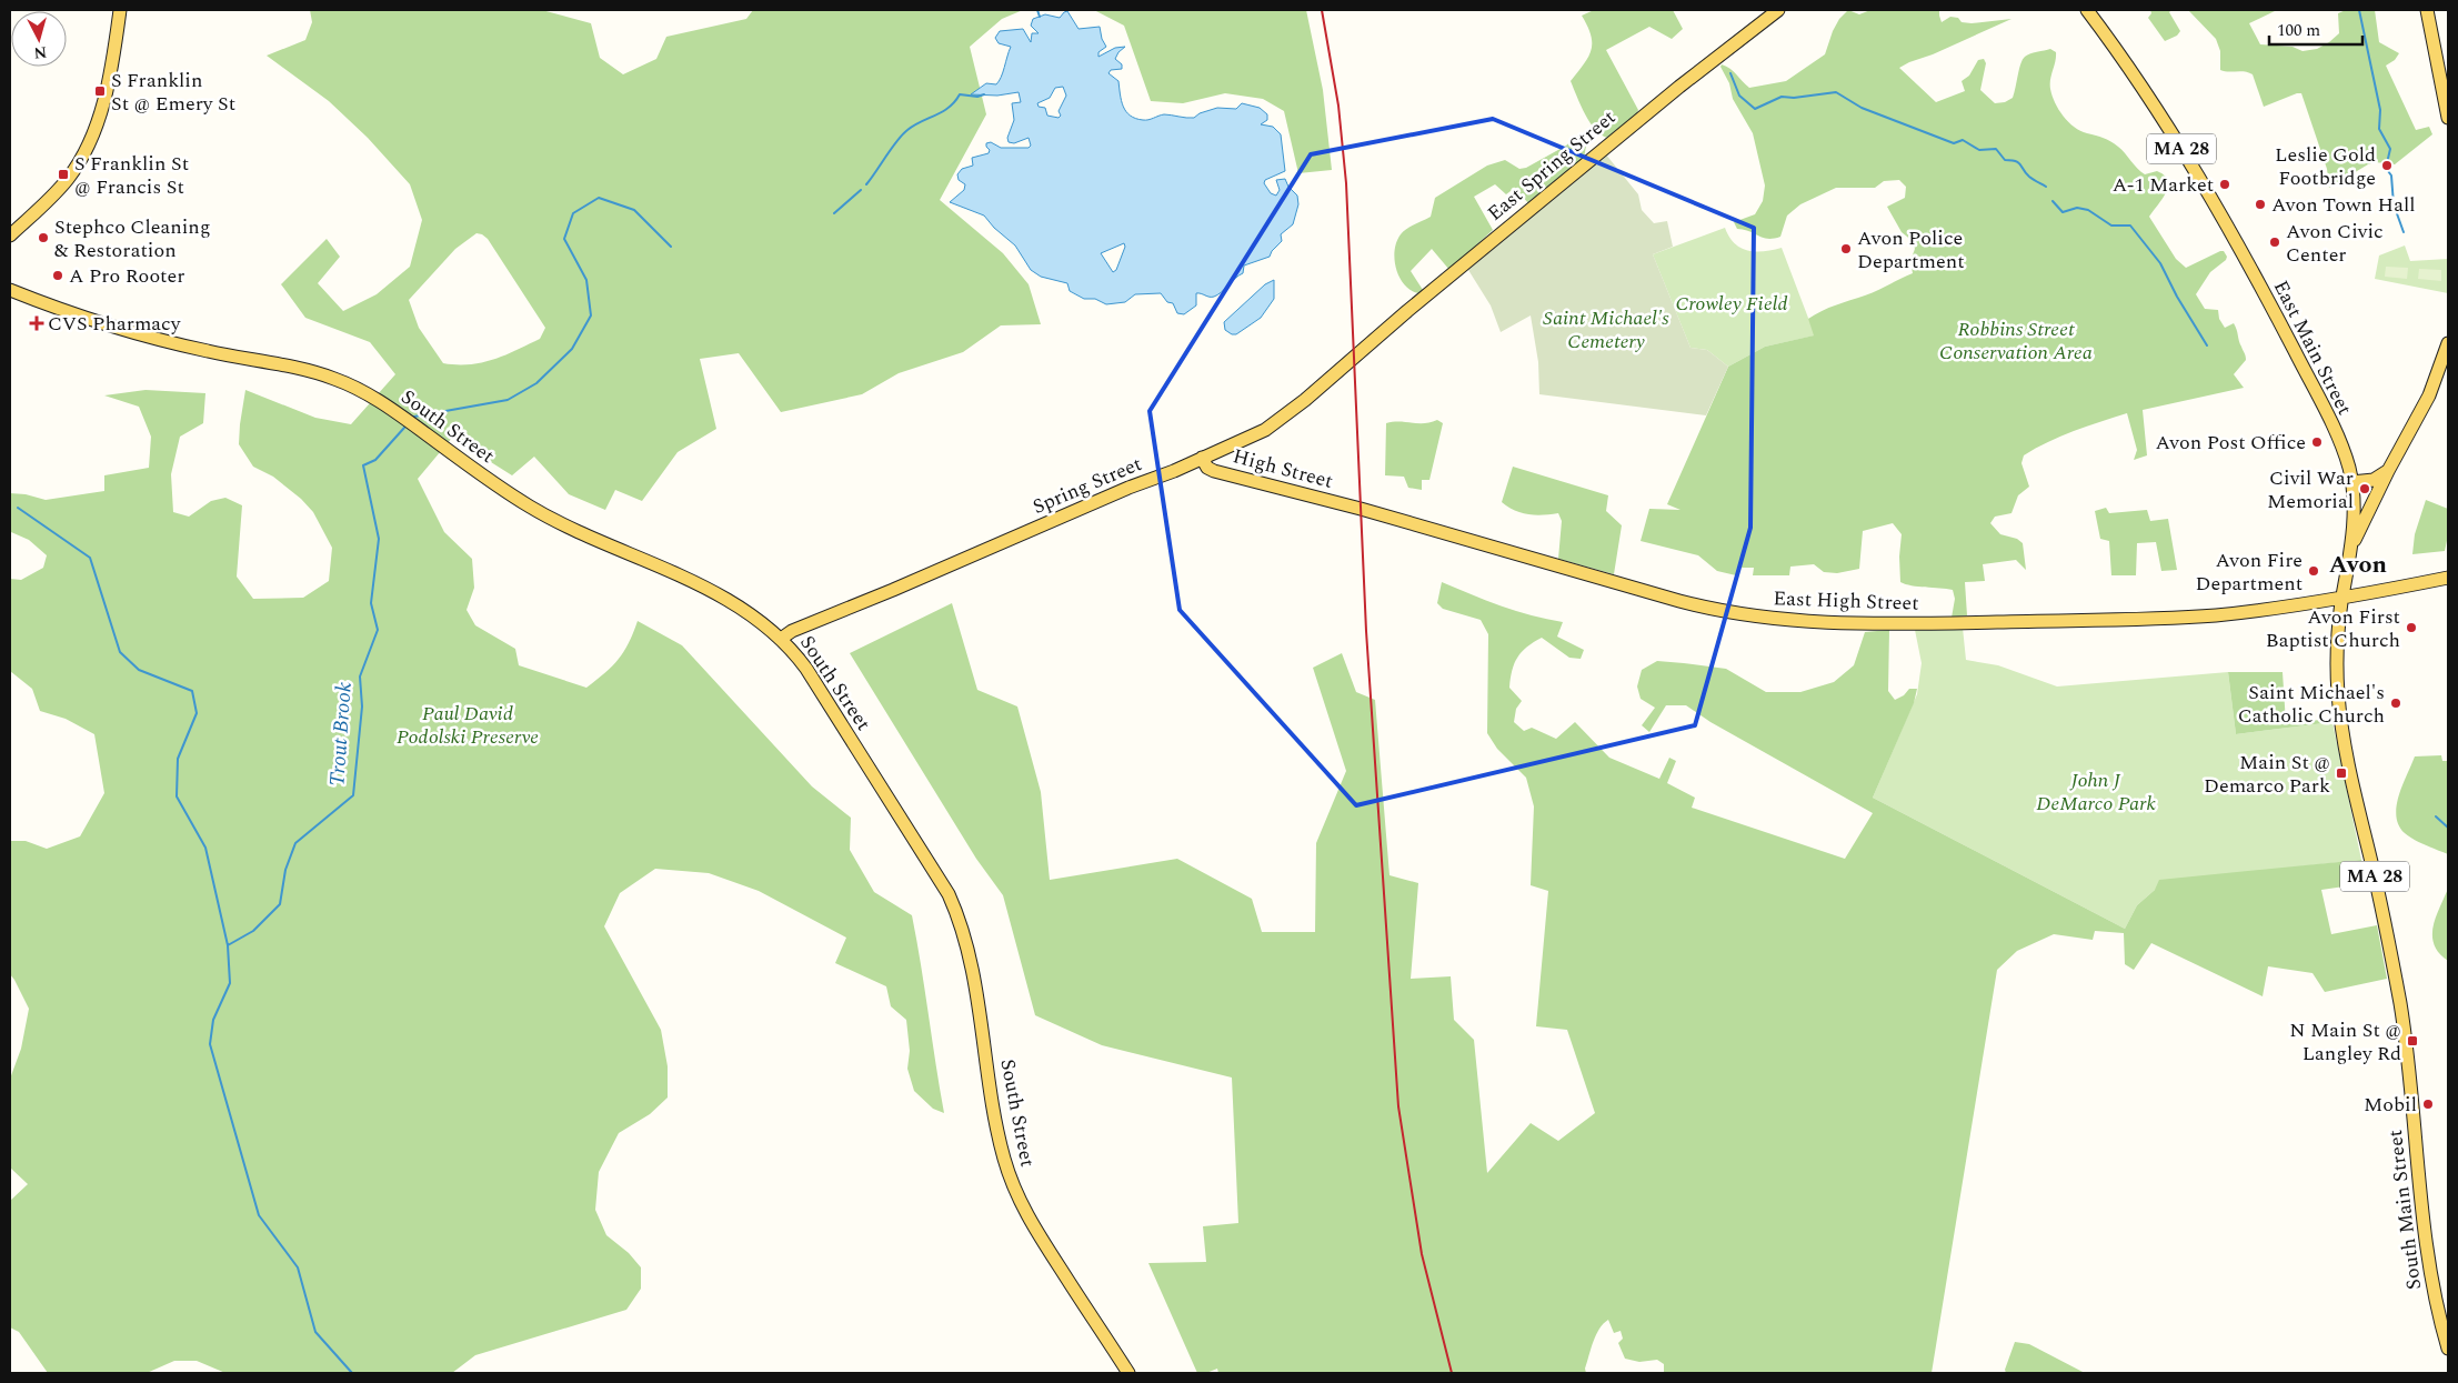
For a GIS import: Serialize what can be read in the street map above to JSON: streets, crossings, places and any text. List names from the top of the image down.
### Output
{
  "streets": {
    "main road": [
      "MA 28",
      "East Spring Street",
      "East Main Street",
      "South Street",
      "High Street",
      "Spring Street",
      "East High Street",
      "South Main Street"
    ]
  },
  "crossings": [
    ["MA 28", "East Main Street"],
    ["MA 28", "East High Street"],
    ["MA 28", "South Main Street"],
    ["East Spring Street", "Spring Street"],
    ["South Street", "Spring Street"],
    ["High Street", "Spring Street"],
    ["High Street", "East High Street"],
    ["East High Street", "South Main Street"]
  ],
  "districts": ["Avon"],
  "water": ["Trout Brook"],
  "parks": [
    "Crowley Field",
    "Saint Michael's Cemetery",
    "Robbins Street Conservation Area",
    "Paul David Podolski Preserve",
    "John J DeMarco Park"
  ],
  "places": {
    "transit": [
      "S Franklin St @ Emery St",
      "S Franklin St @ Francis St",
      "Main St @ Demarco Park",
      "N Main St @ Langley Rd"
    ],
    "other": [
      "Leslie Gold Footbridge",
      "A-1 Market",
      "Avon Town Hall",
      "Stephco Cleaning & Restoration",
      "Avon Civic Center",
      "Avon Police Department",
      "A Pro Rooter",
      "Avon Post Office",
      "Civil War Memorial",
      "Avon Fire Department",
      "Avon First Baptist Church",
      "Saint Michael's Catholic Church",
      "Mobil"
    ],
    "health": ["CVS Pharmacy"]
  },
  "scale_bar": "100 m",
  "north": "bottom"
}
